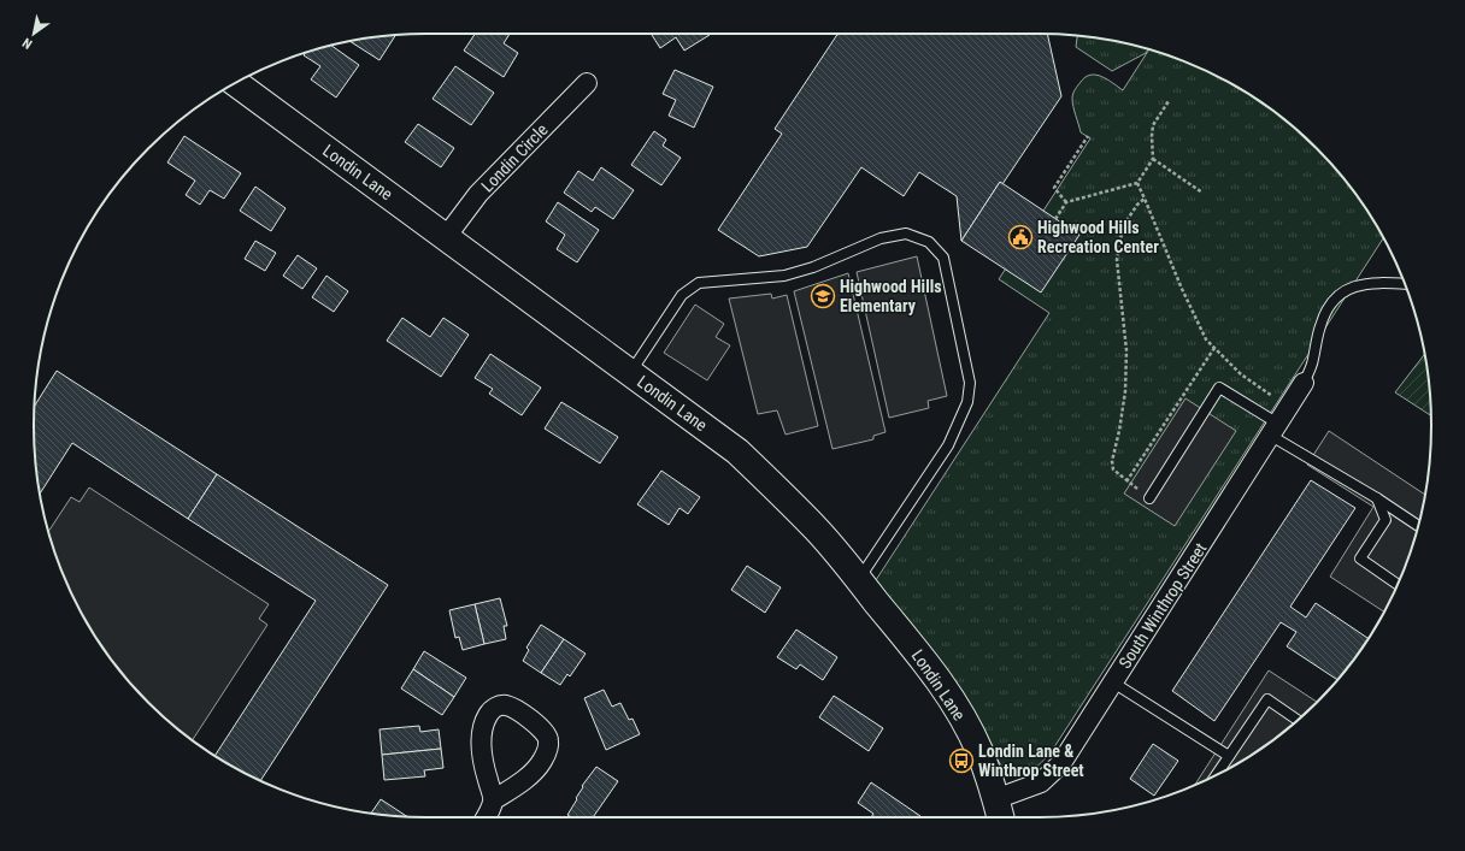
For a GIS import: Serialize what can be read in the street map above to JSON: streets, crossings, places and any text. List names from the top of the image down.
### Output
{
  "streets": {
    "street": ["Londin Circle", "Londin Lane", "South Winthrop Street"]
  },
  "crossings": [
    ["Londin Circle", "Londin Lane"],
    ["Londin Lane", "South Winthrop Street"]
  ],
  "places": {
    "public building": ["Highwood Hills Recreation Center"],
    "school or university": ["Highwood Hills Elementary"],
    "bus stop": ["Londin Lane & Winthrop Street"]
  },
  "north": "bottom left"
}
